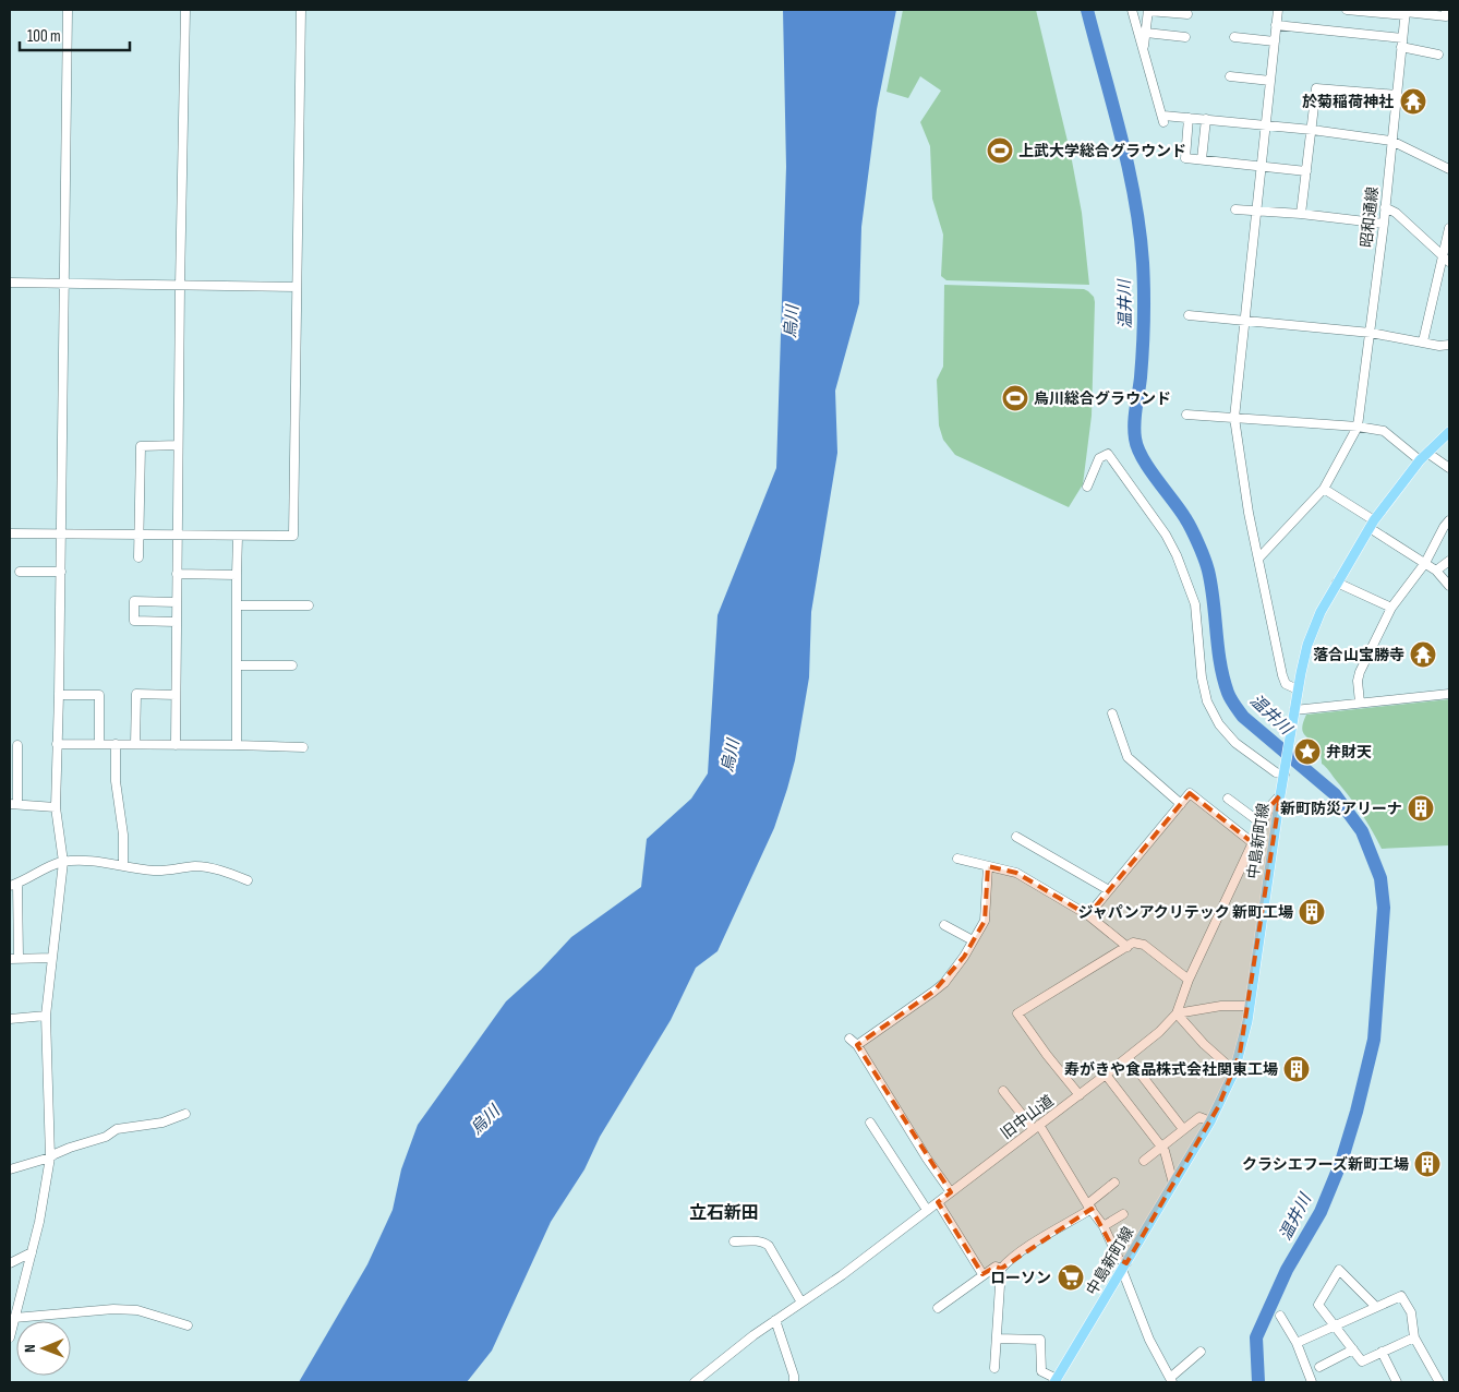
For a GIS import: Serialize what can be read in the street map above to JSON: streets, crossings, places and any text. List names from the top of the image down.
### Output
{
  "streets": {
    "main road": ["中島新町線"],
    "street": ["昭和通線", "旧中山道"]
  },
  "crossings": [
    ["中島新町線", "旧中山道"]
  ],
  "districts": ["立石新田"],
  "water": ["温井川", "烏川"],
  "places": {
    "temple": ["於菊稲荷神社", "落合山宝勝寺"],
    "sports": ["上武大学総合グラウンド", "烏川総合グラウンド"],
    "place": ["弁財天"],
    "building": [
      "新町防災アリーナ",
      "ジャパンアクリテック 新町工場",
      "寿がきや食品株式会社関東工場",
      "クラシエフーズ新町工場"
    ],
    "supermarket": ["ローソン"]
  },
  "scale_bar": "100 m",
  "north": "left"
}
